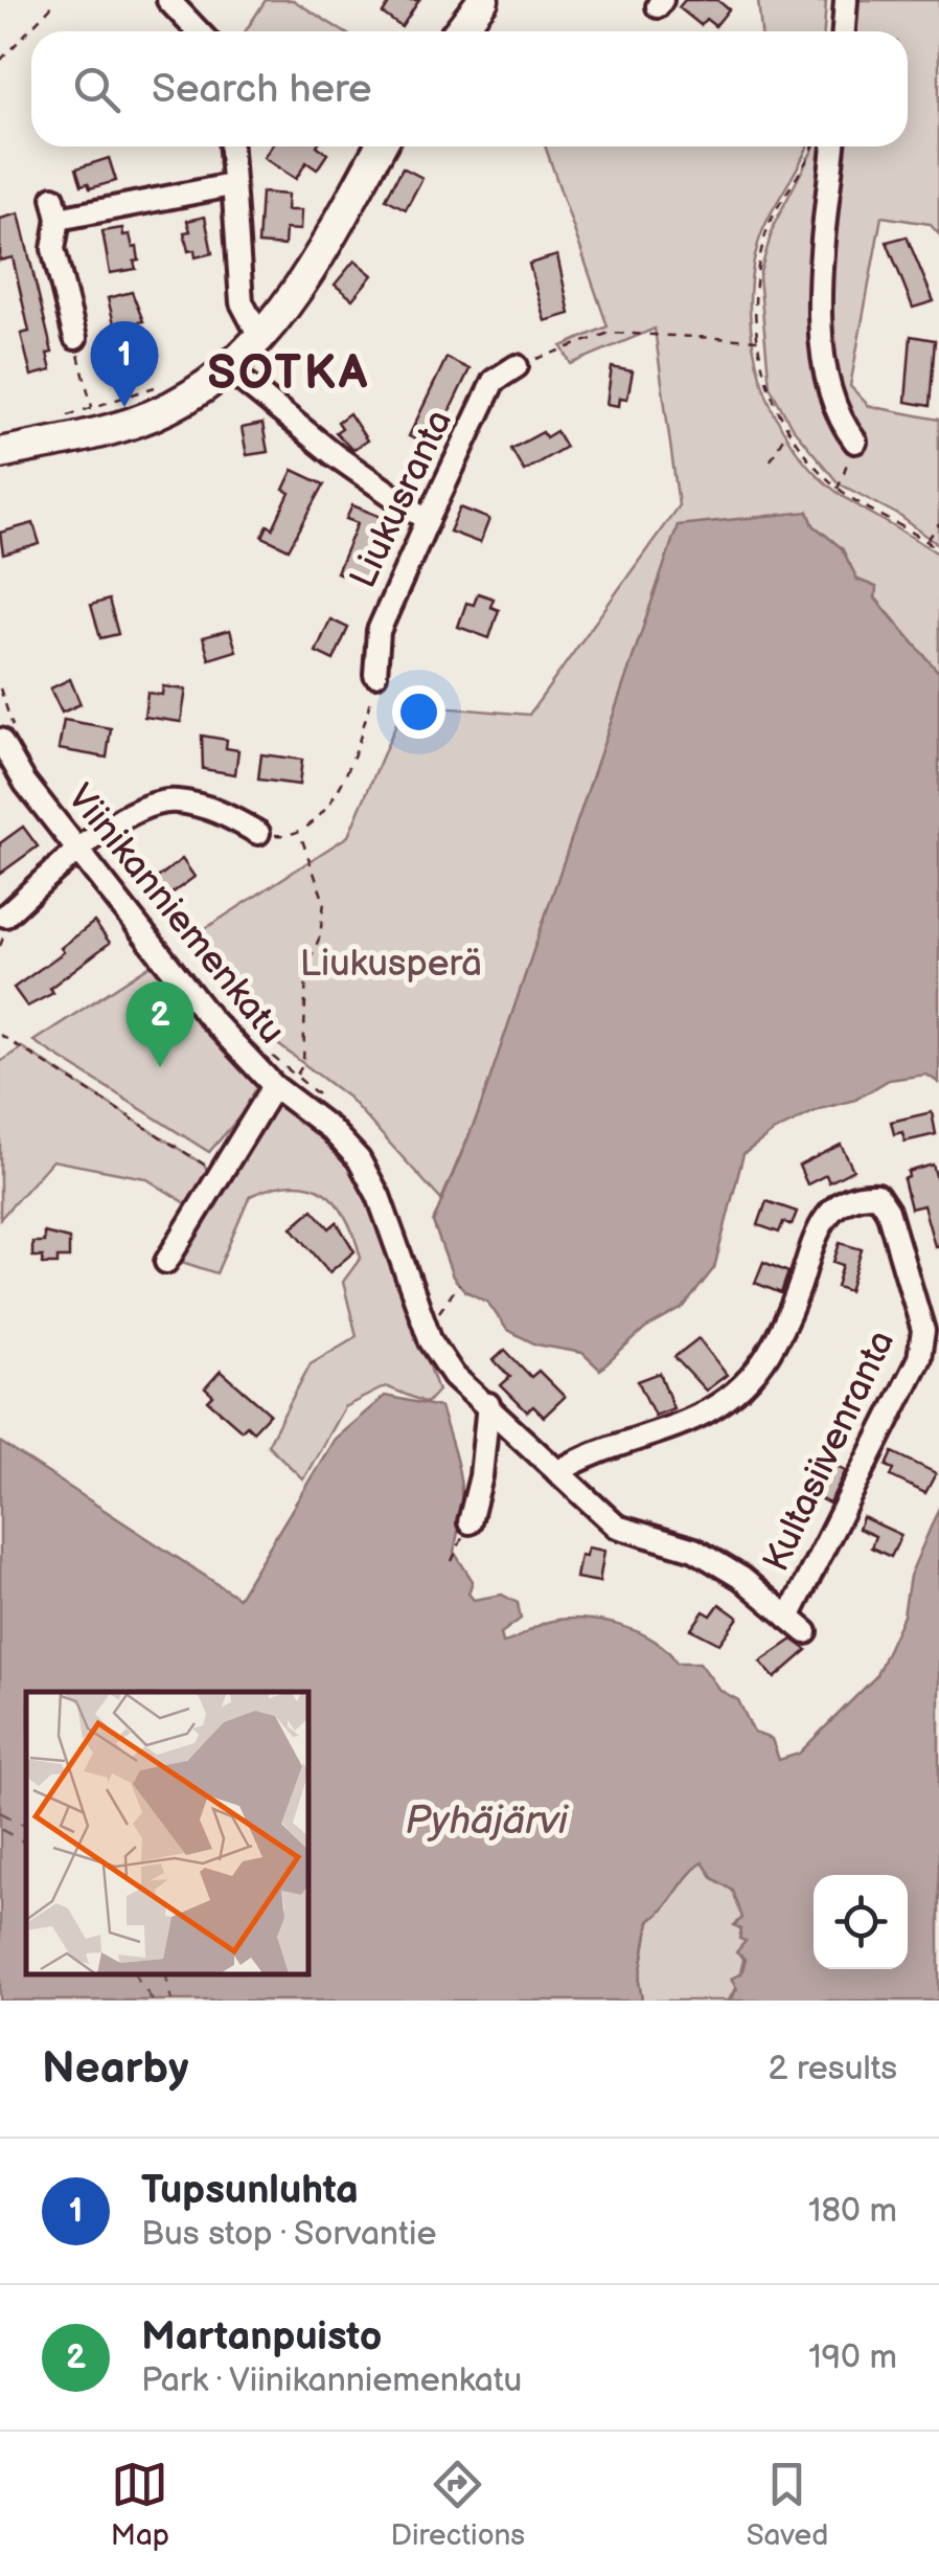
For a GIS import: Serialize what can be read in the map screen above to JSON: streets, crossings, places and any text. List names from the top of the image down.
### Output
{
  "streets": {
    "street": ["Liukusranta", "Viinikanniemenkatu", "Kultasiivenranta"]
  },
  "crossings": [
    ["Viinikanniemenkatu", "Kultasiivenranta"]
  ],
  "districts": ["SOTKA"],
  "water": ["Pyhäjärvi"],
  "parks": ["Liukusperä"],
  "page": {
    "search": "Search here",
    "pins": ["1", "2"],
    "heading": ["Nearby", "2 results"],
    "list": [
      {
        "mark": "1",
        "name": "Tupsunluhta",
        "note": "Bus stop · Sorvantie",
        "value": "180 m"
      },
      {
        "mark": "2",
        "name": "Martanpuisto",
        "note": "Park · Viinikanniemenkatu",
        "value": "190 m"
      }
    ],
    "nav": ["Map", "Directions", "Saved"]
  }
}
